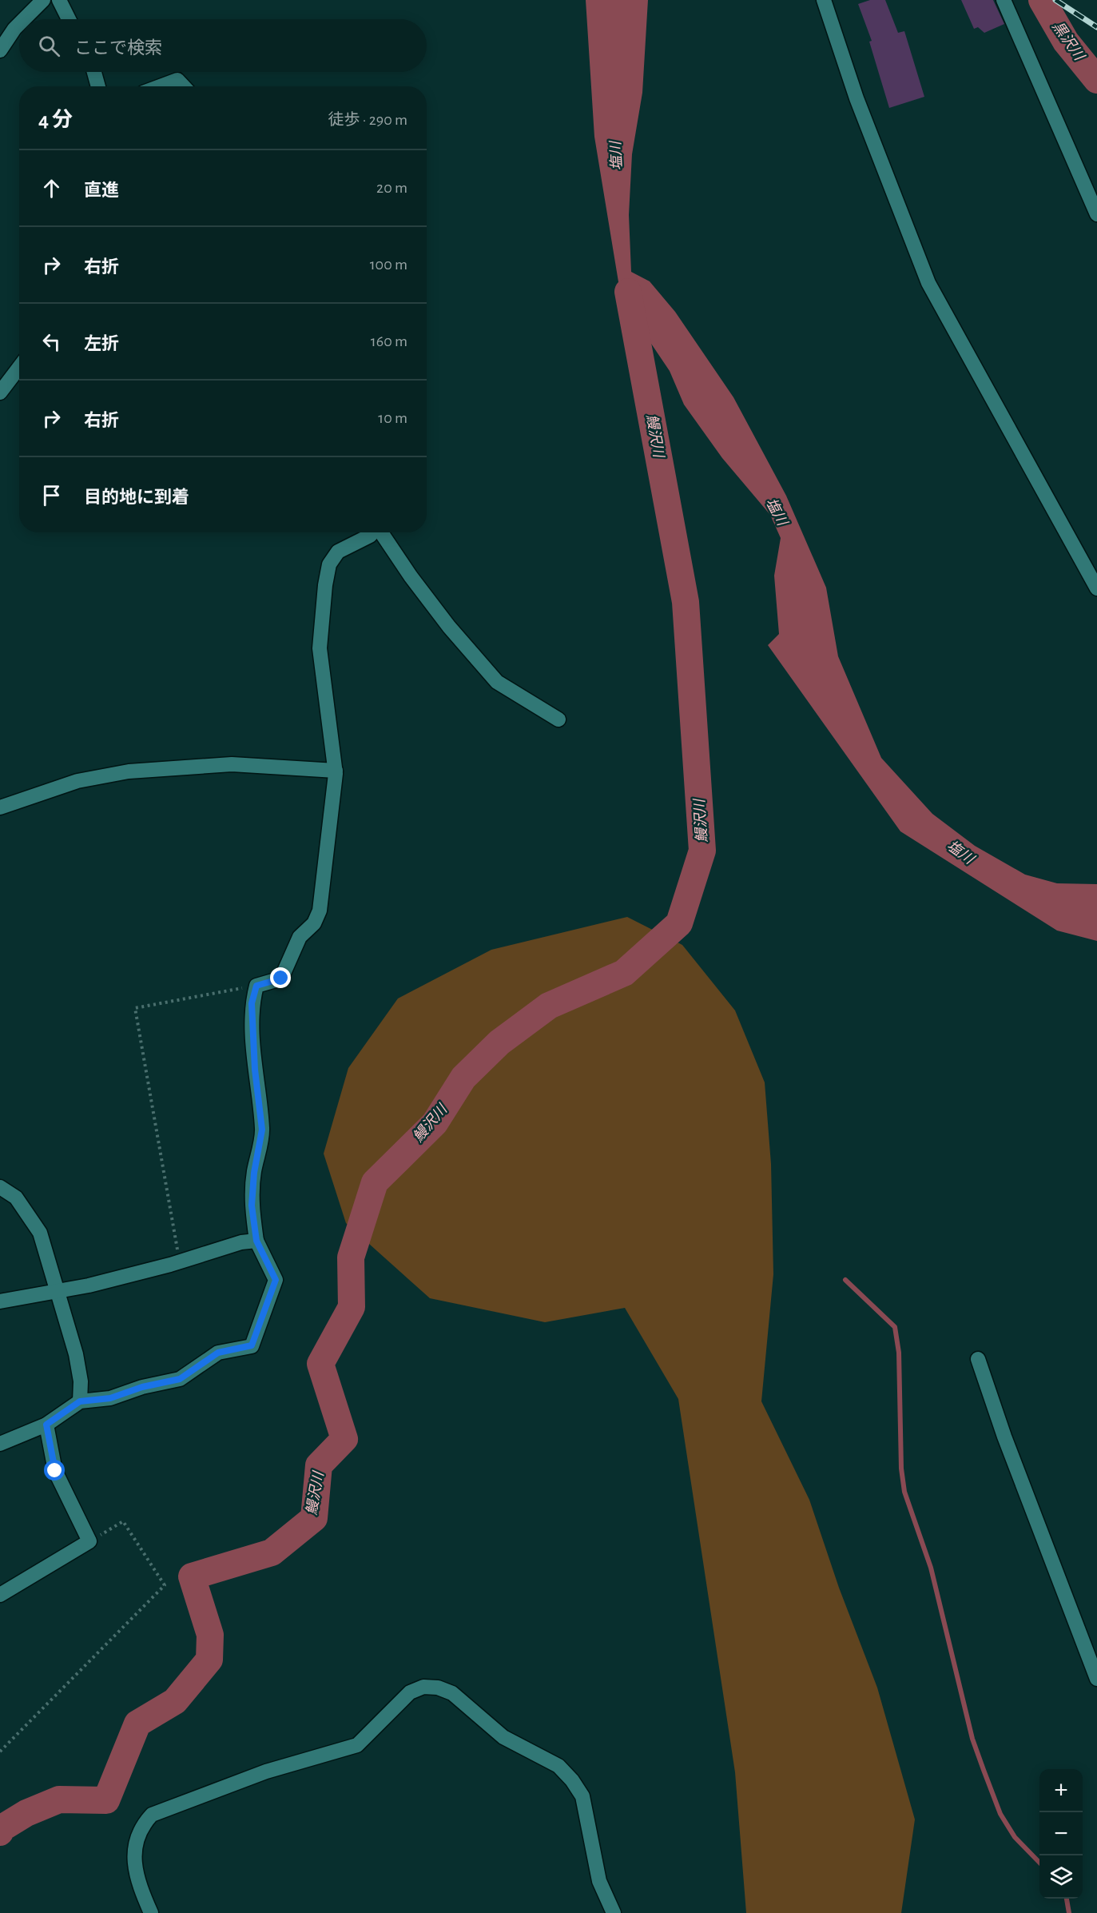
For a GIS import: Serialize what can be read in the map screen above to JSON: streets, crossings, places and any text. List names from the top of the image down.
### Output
{
  "water": ["黒沢川", "塩川", "鰻沢川"],
  "page": {
    "search": "ここで検索",
    "heading": ["4 分", "徒歩 · 290 m"],
    "list": [
      ["直進", "20 m"],
      ["右折", "100 m"],
      ["左折", "160 m"],
      ["右折", "10 m"],
      "目的地に到着"
    ],
    "map_buttons": ["+", "−"]
  }
}
